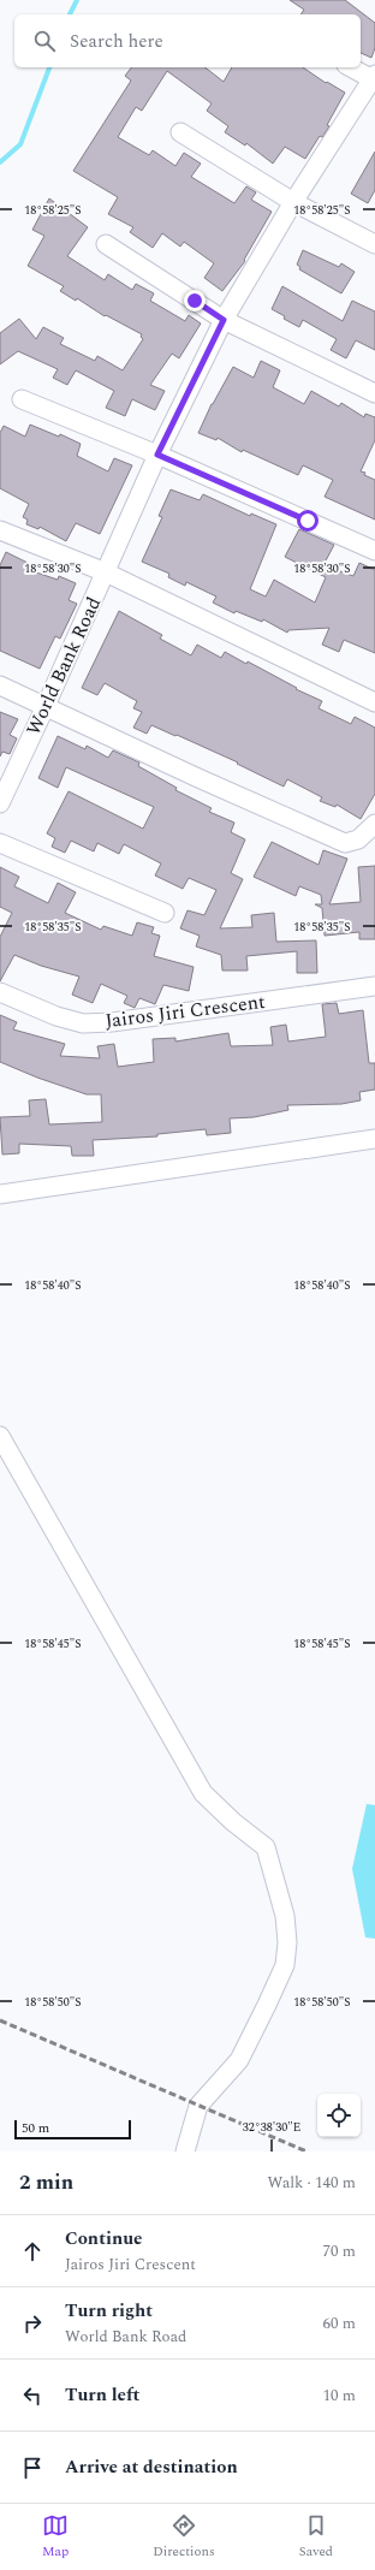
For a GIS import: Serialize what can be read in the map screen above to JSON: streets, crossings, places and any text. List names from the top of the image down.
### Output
{
  "streets": {
    "street": ["World Bank Road", "Jairos Jiri Crescent"]
  },
  "scale_bar": "50 m",
  "page": {
    "search": "Search here",
    "scale": "50 m",
    "heading": ["2 min", "Walk · 140 m"],
    "list": [
      ["Continue", "Jairos Jiri Crescent", "70 m"],
      ["Turn right", "World Bank Road", "60 m"],
      ["Turn left", "10 m"],
      "Arrive at destination"
    ],
    "nav": ["Map", "Directions", "Saved"]
  },
  "coordinates": [
    "18°58'25\"S",
    "18°58'30\"S",
    "18°58'35\"S",
    "18°58'40\"S",
    "18°58'45\"S",
    "18°58'50\"S",
    "32°38'30\"E"
  ]
}
